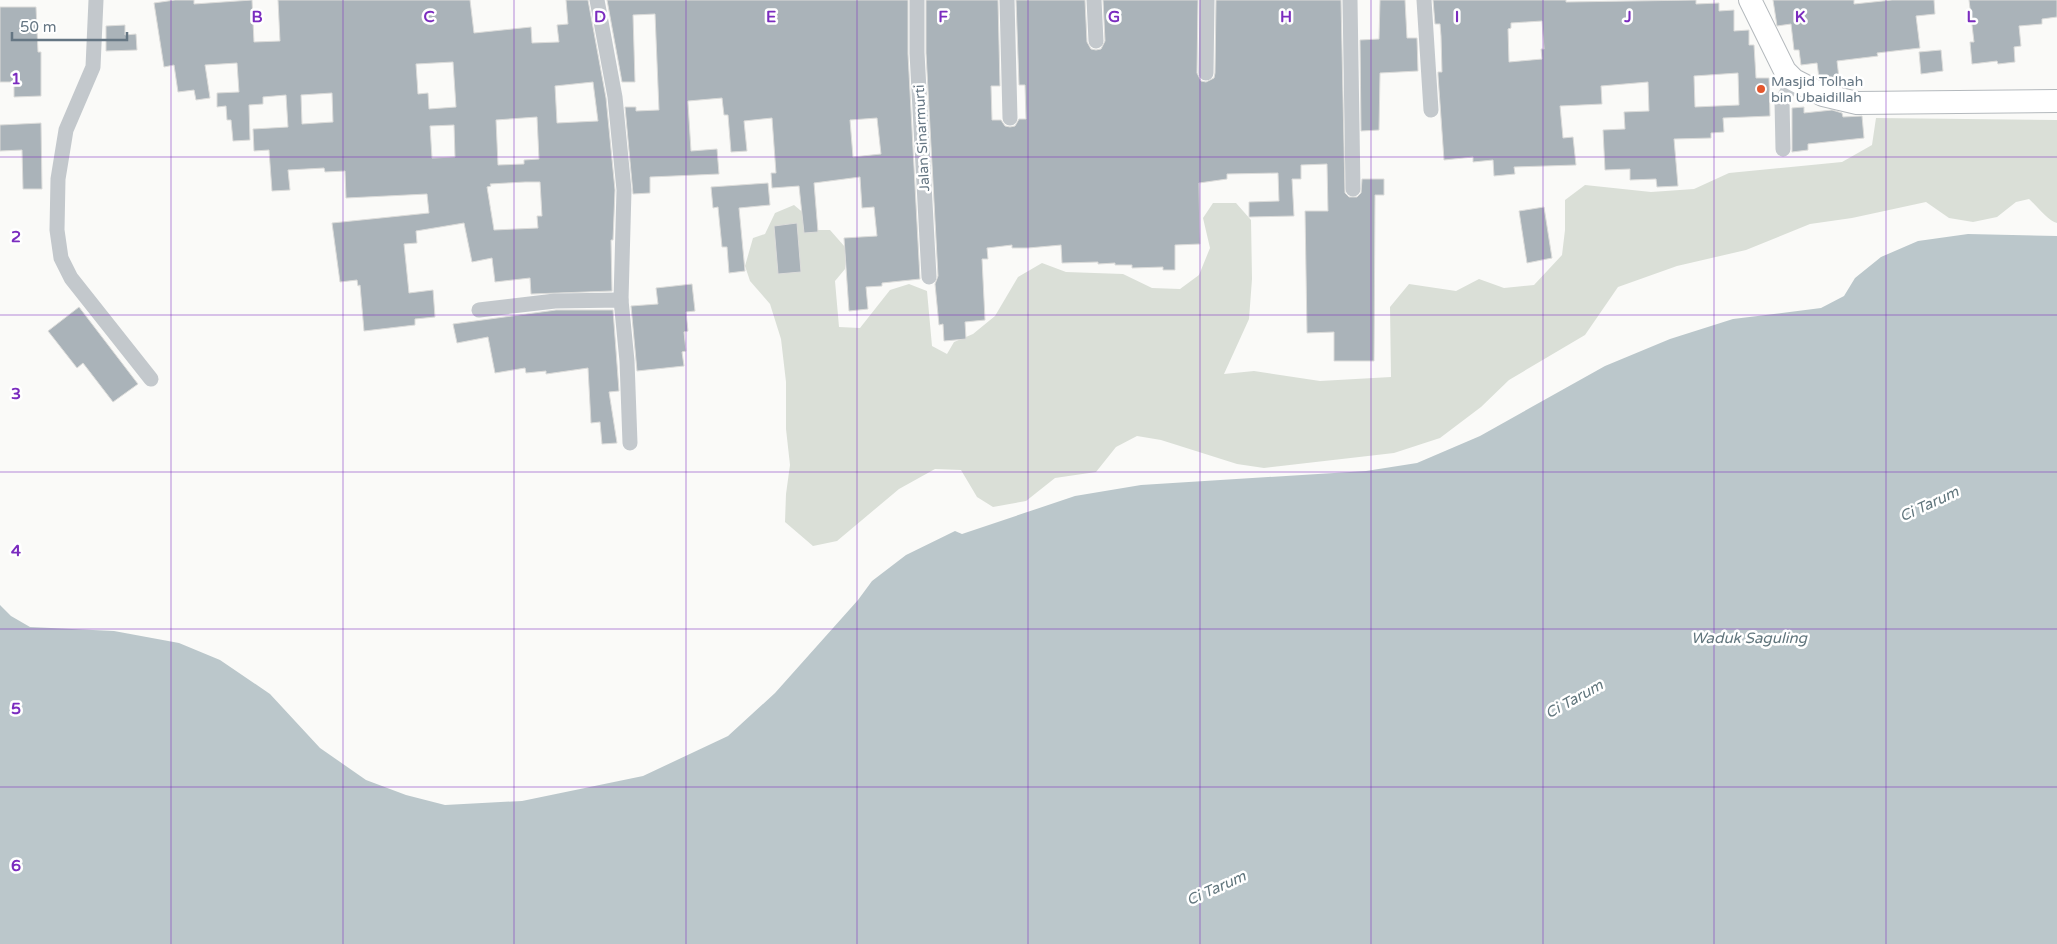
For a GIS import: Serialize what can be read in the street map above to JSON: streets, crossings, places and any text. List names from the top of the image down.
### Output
{
  "streets": {
    "street": ["Jalan Sinarmurti"]
  },
  "water": ["Ci Tarum", "Waduk Saguling"],
  "places": ["Masjid Tolhah bin Ubaidillah"],
  "scale_bar": "50 m",
  "grid": {
    "columns": [
      "B",
      "C",
      "D",
      "E",
      "F",
      "G",
      "H",
      "I",
      "J",
      "K",
      "L"
    ],
    "rows": [
      "1",
      "2",
      "3",
      "4",
      "5",
      "6"
    ]
  }
}
